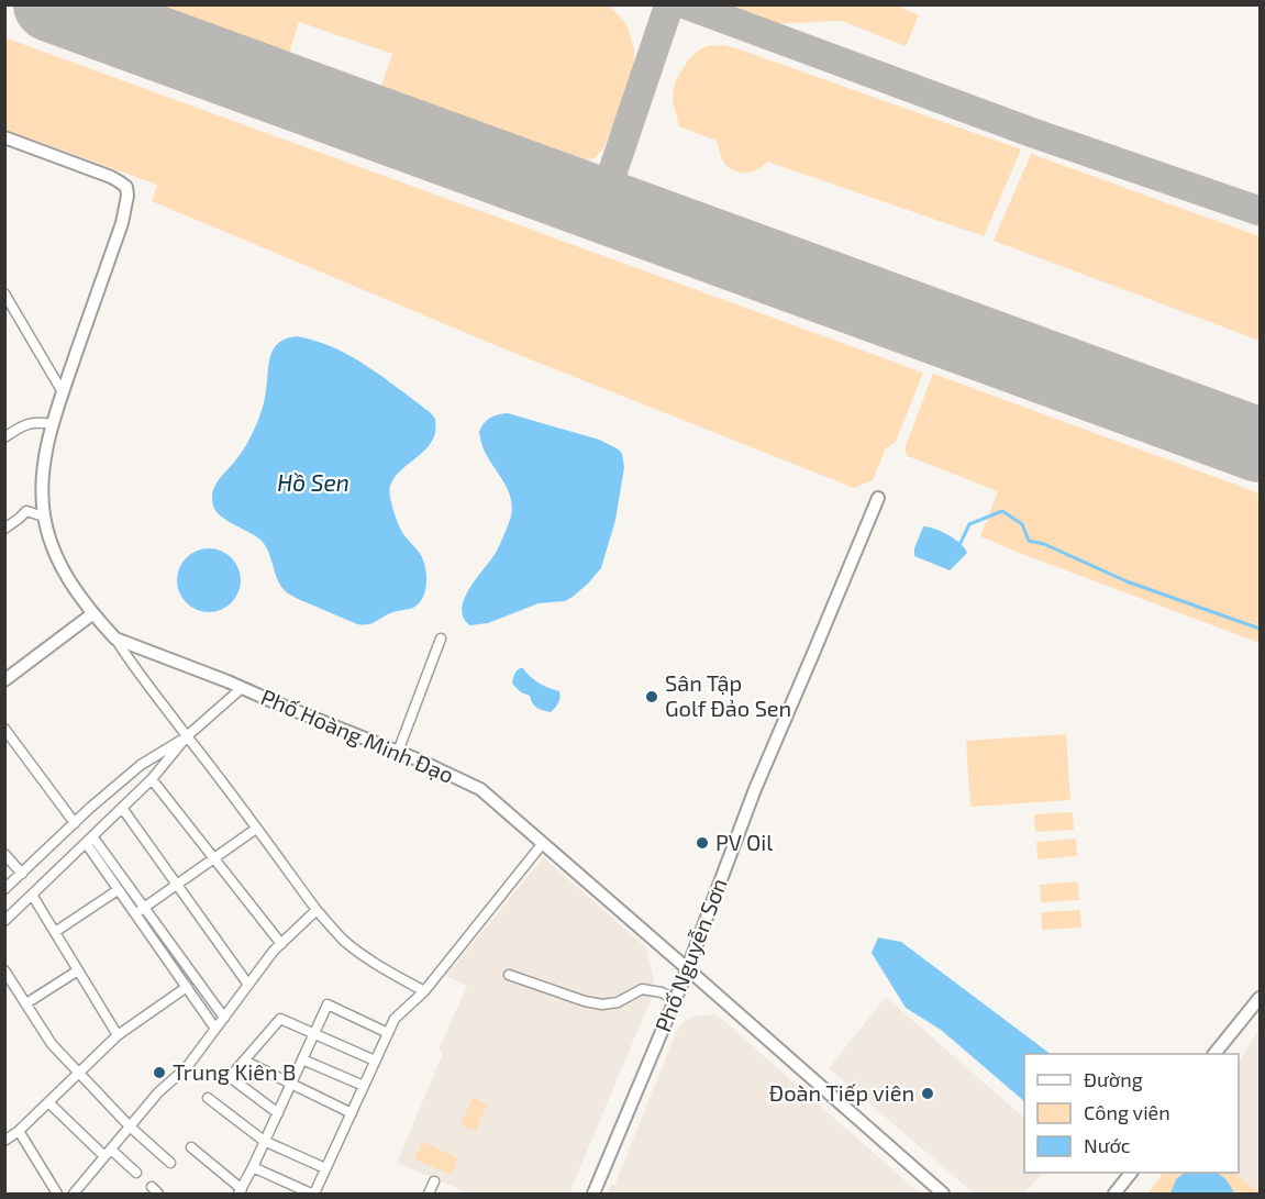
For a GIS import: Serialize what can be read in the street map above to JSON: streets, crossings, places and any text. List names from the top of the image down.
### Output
{
  "streets": {
    "street": ["Phố Hoàng Minh Đạo", "Phố Nguyễn Sơn"]
  },
  "crossings": [
    ["Phố Hoàng Minh Đạo", "Phố Nguyễn Sơn"]
  ],
  "water": ["Hồ Sen"],
  "places": [
    "Sân Tập Golf Đảo Sen",
    "PV Oil",
    "Trung Kiên B",
    "Đoàn Tiếp viên"
  ],
  "legend": ["Đường", "Công viên", "Nước"]
}
